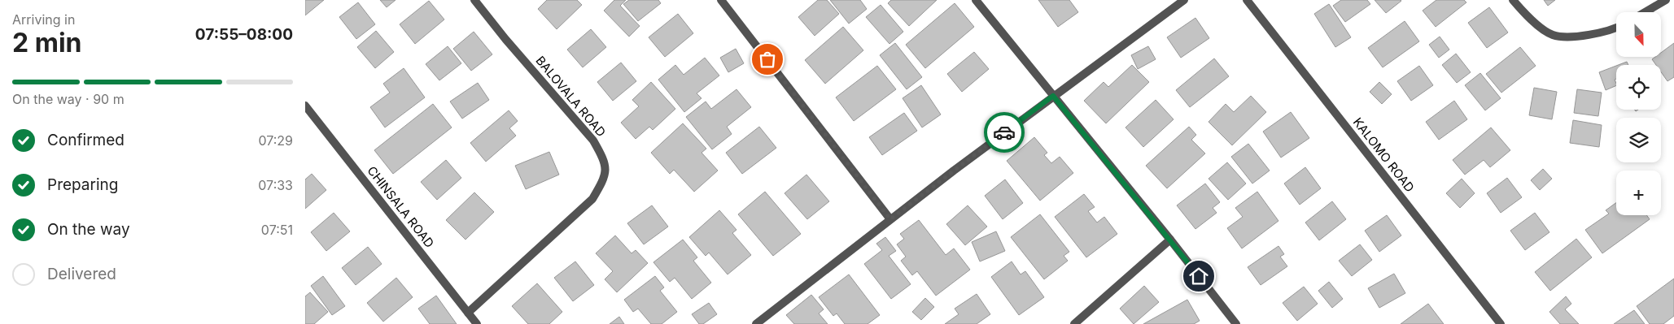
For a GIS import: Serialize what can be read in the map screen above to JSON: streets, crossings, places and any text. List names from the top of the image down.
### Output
{
  "streets": {
    "street": ["BALOVALA ROAD", "KALOMO ROAD", "CHINSALA ROAD"]
  },
  "crossings": [
    ["BALOVALA ROAD", "CHINSALA ROAD"]
  ],
  "north": "bottom",
  "page": {
    "heading": ["2 min", "Arriving in", "07:55–08:00"],
    "map_buttons": "+",
    "bar": "On the way · 90 m",
    "list": [
      ["Confirmed", "07:29"],
      ["Preparing", "07:33"],
      ["On the way", "07:51"],
      "Delivered"
    ]
  }
}
